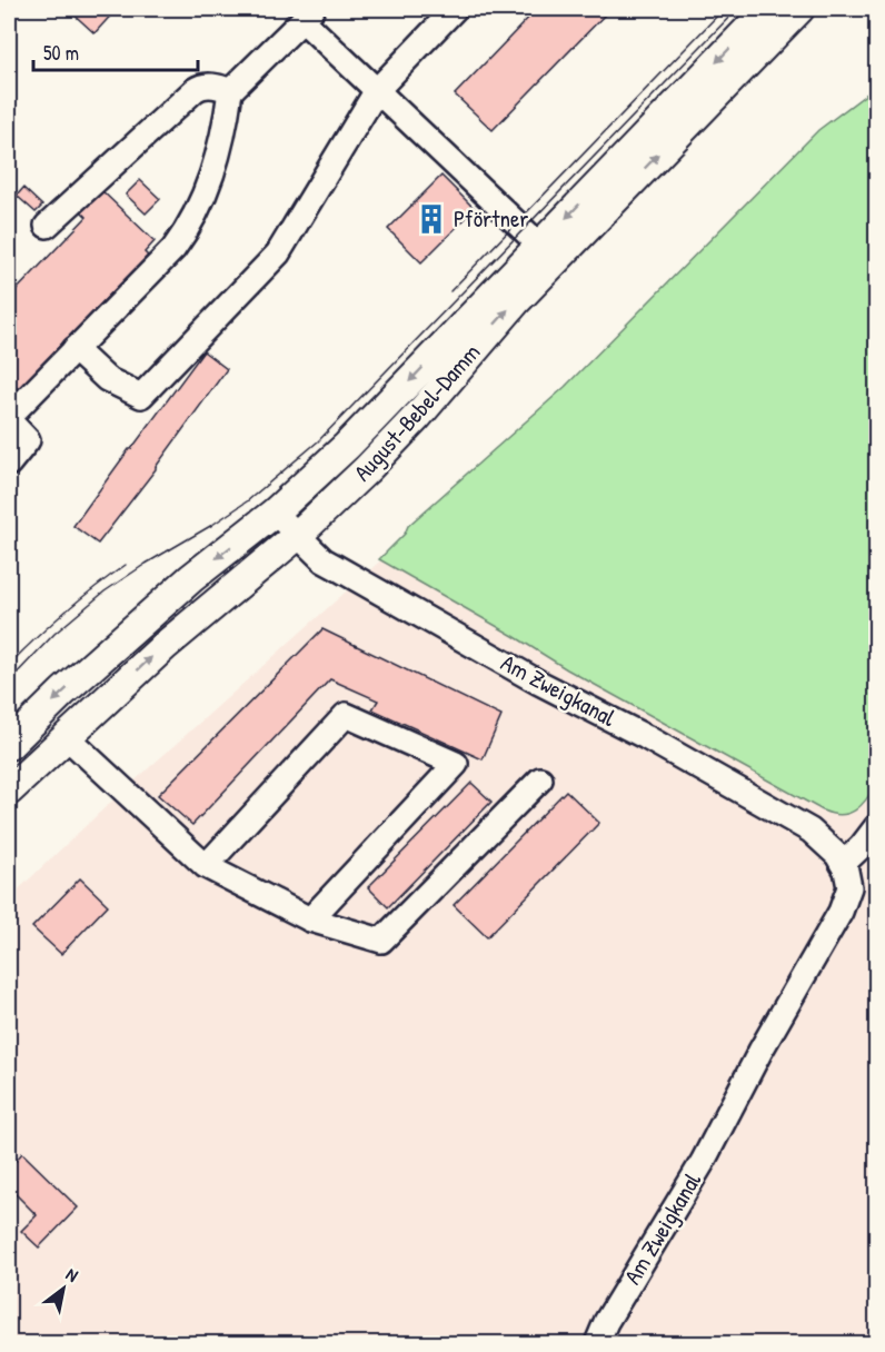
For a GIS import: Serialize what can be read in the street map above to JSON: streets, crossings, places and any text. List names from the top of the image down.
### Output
{
  "streets": {
    "main road": ["August-Bebel-Damm"],
    "street": ["Am Zweigkanal"]
  },
  "crossings": [
    ["August-Bebel-Damm", "Am Zweigkanal"]
  ],
  "places": {
    "building": ["Pförtner"]
  },
  "scale_bar": "50 m",
  "north": "top right"
}
